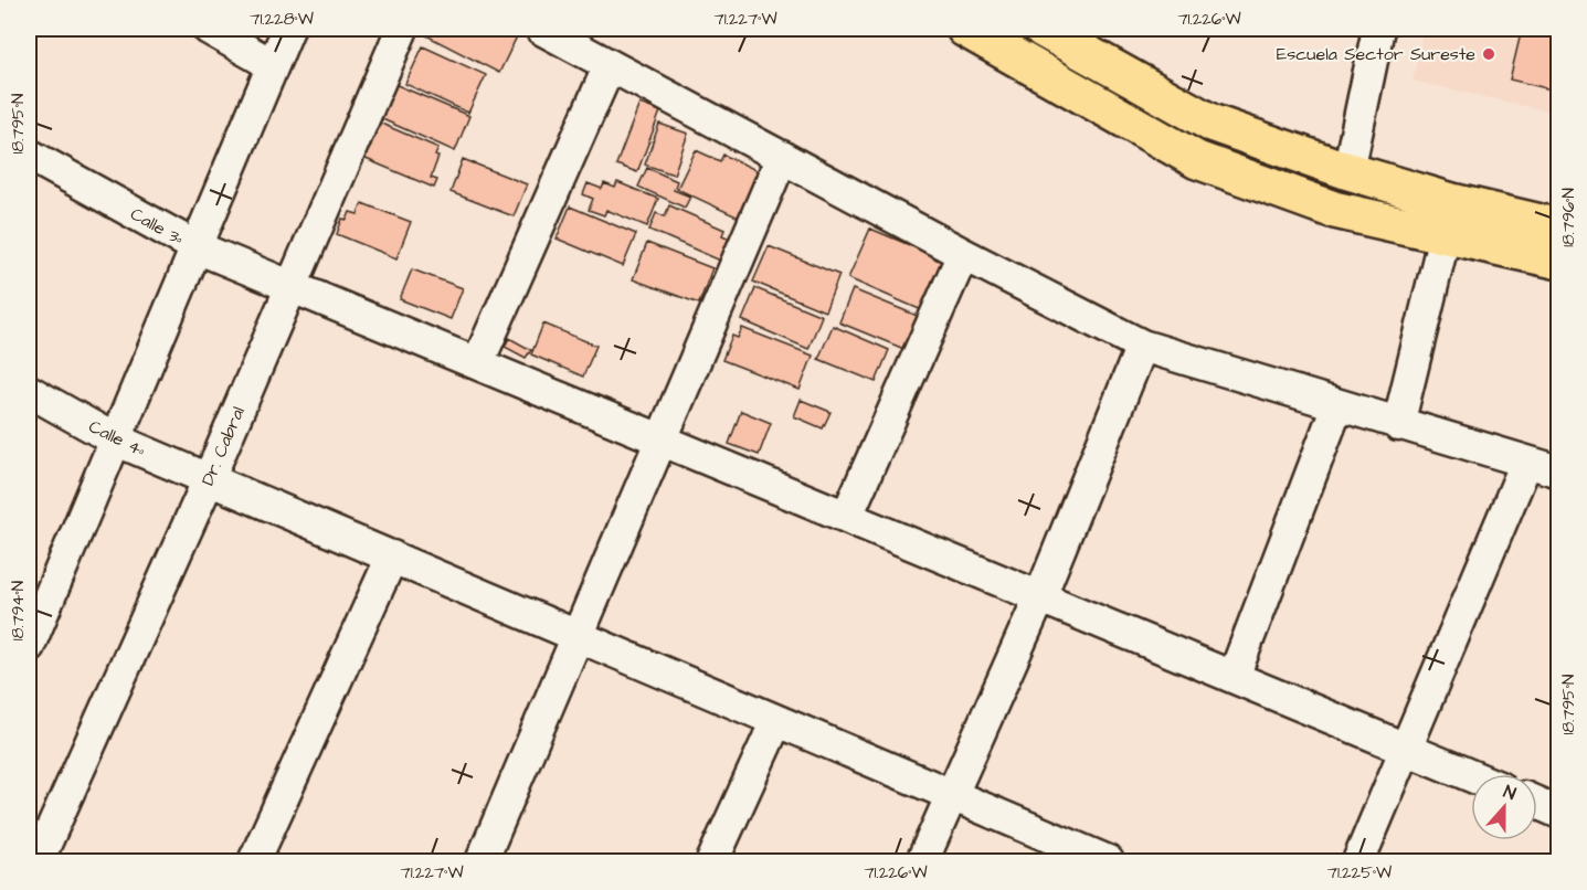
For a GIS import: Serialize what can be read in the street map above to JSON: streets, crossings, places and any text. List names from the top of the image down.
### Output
{
  "streets": {
    "street": ["Calle 3ª", "Calle 4ª", "Dr. Cabral"]
  },
  "crossings": [
    ["Calle 3ª", "Dr. Cabral"],
    ["Calle 4ª", "Dr. Cabral"]
  ],
  "places": ["Escuela Sector Sureste"],
  "north": "top",
  "coordinates": [
    "71.228°W",
    "71.227°W",
    "71.226°W",
    "18.795°N",
    "18.796°N",
    "18.794°N",
    "71.225°W"
  ]
}
